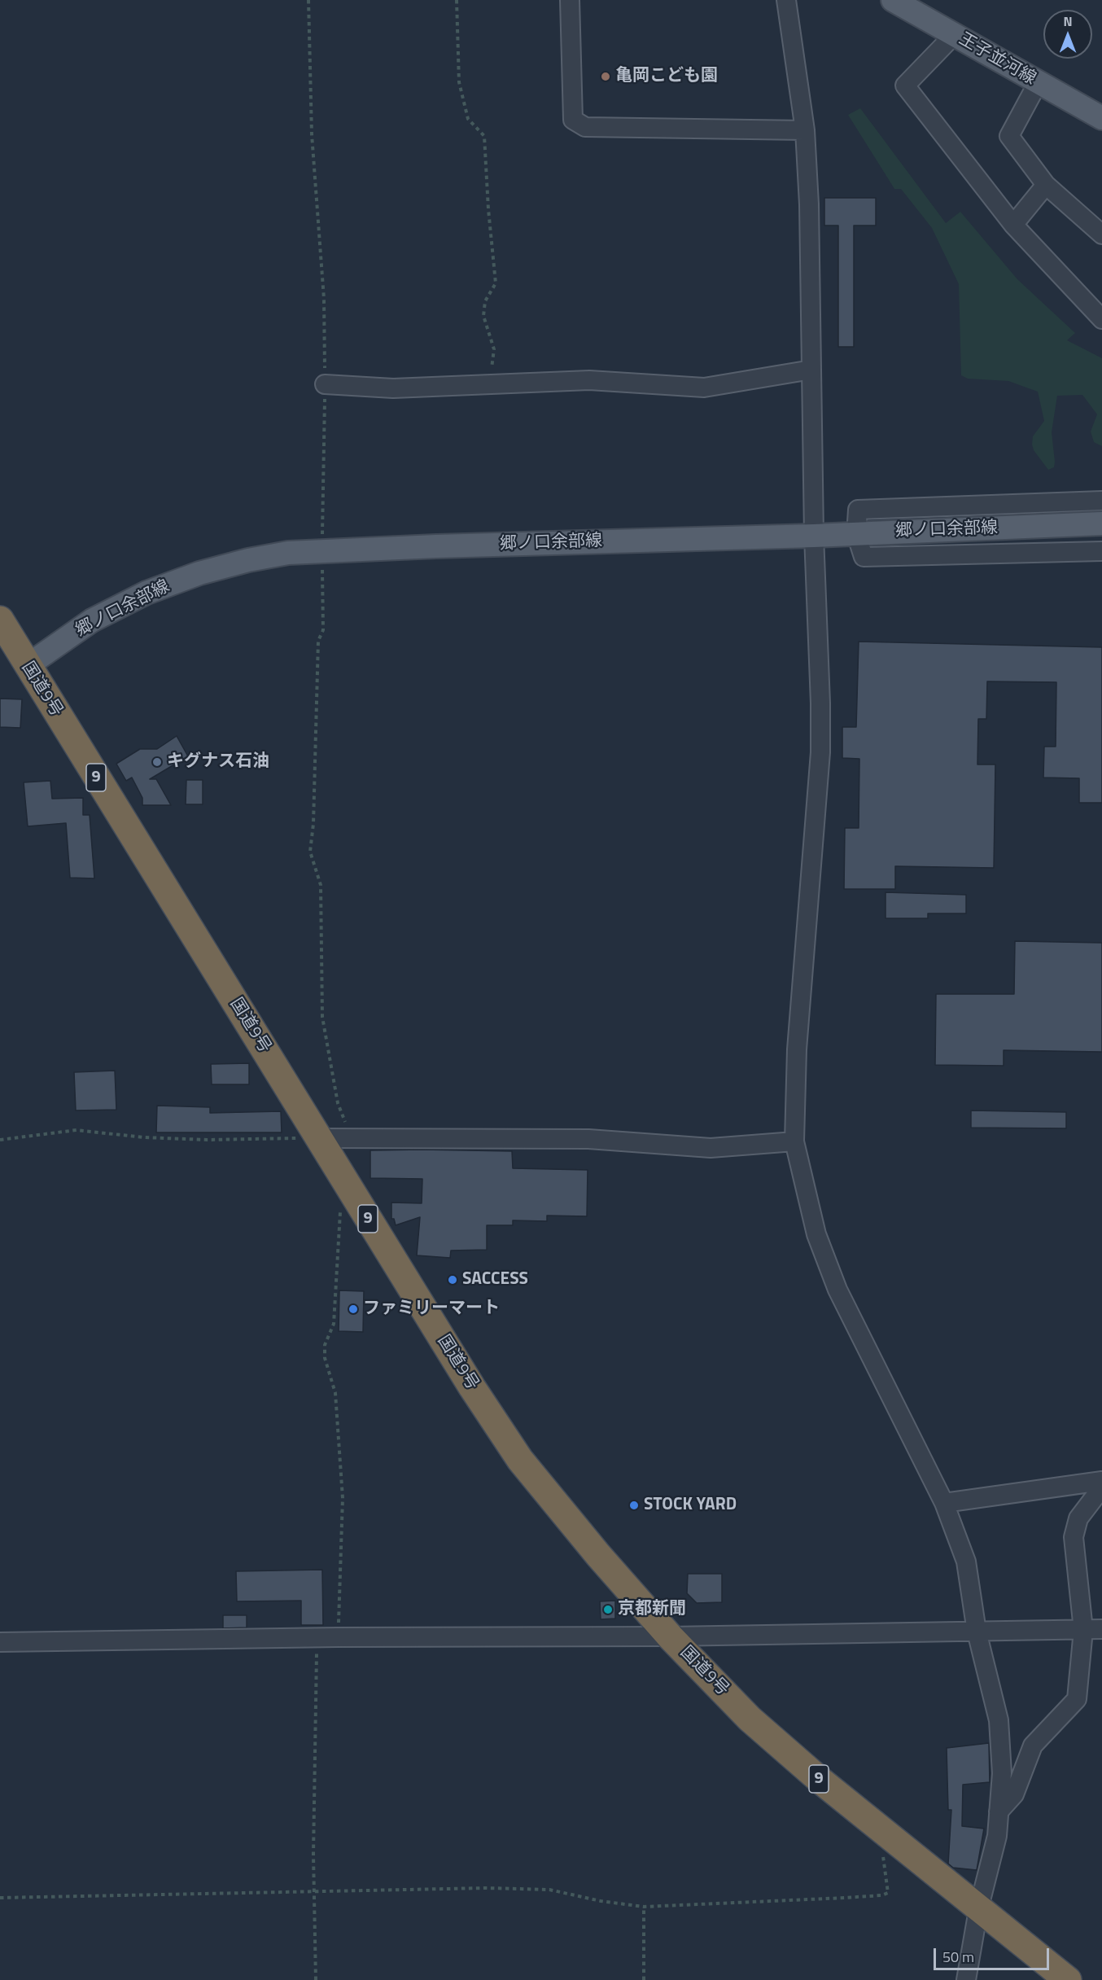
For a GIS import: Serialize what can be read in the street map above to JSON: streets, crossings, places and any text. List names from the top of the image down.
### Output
{
  "streets": {
    "highway": ["国道9号", "9"],
    "main road": ["王子並河線", "郷ノ口余部線"]
  },
  "crossings": [
    ["郷ノ口余部線", "国道9号"]
  ],
  "places": [
    "亀岡こども園",
    "キグナス石油",
    "SACCESS",
    "ファミリーマート",
    "STOCK YARD",
    "京都新聞"
  ],
  "scale_bar": "50 m",
  "north": "top"
}
